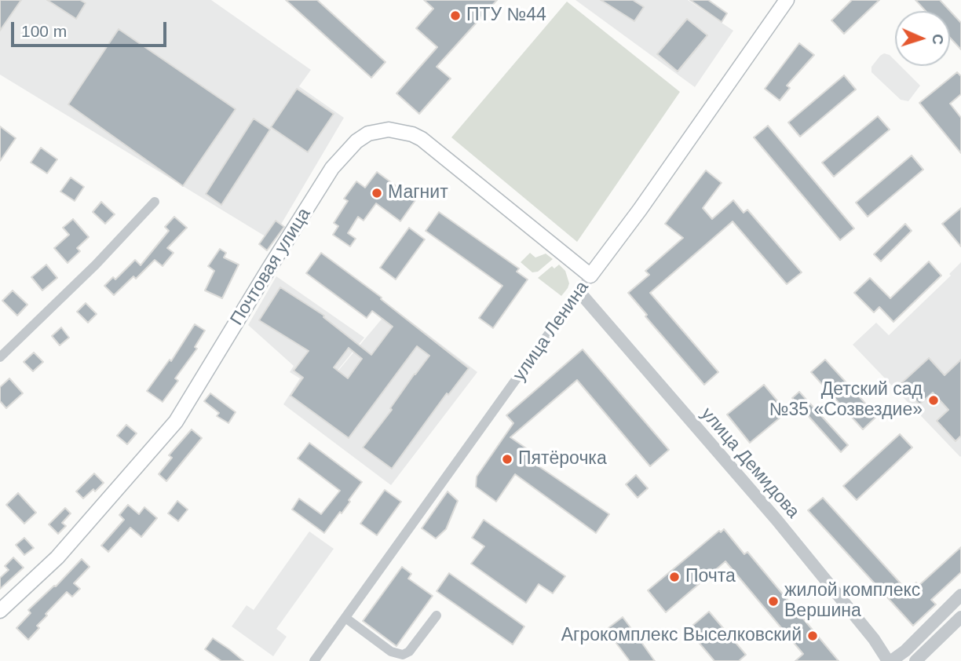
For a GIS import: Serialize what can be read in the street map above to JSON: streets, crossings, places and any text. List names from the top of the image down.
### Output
{
  "streets": {
    "main road": ["Почтовая улица", "улица Ленина"],
    "street": ["улица Демидова"]
  },
  "crossings": [
    ["Почтовая улица", "улица Ленина"],
    ["улица Ленина", "улица Демидова"]
  ],
  "places": [
    "ПТУ №44",
    "Магнит",
    "Детский сад №35 «Созвездие»",
    "Пятёрочка",
    "Почта",
    "жилой комплекс Вершина",
    "Агрокомплекс Выселковский"
  ],
  "scale_bar": "100 m",
  "north": "right"
}
